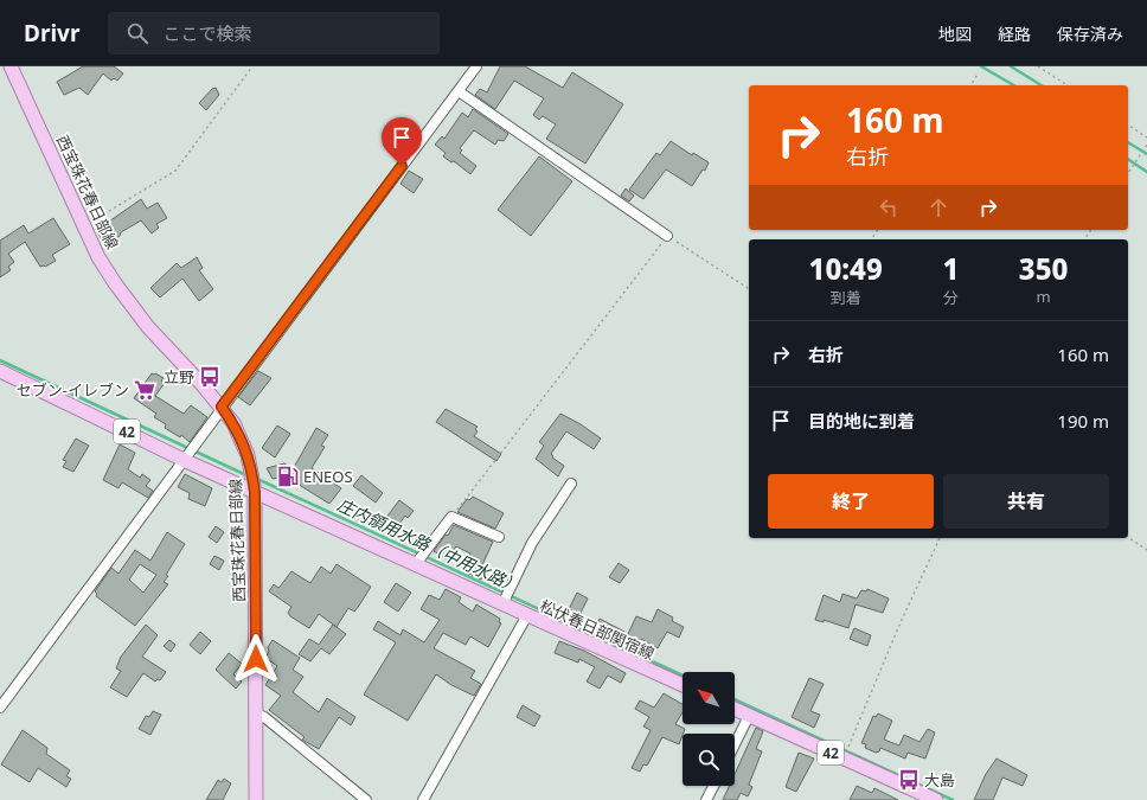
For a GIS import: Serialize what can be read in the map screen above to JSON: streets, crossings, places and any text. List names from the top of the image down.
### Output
{
  "streets": {
    "main road": ["西宝珠花春日部線", "42", "松伏春日部関宿線"]
  },
  "crossings": [
    ["西宝珠花春日部線", "松伏春日部関宿線"]
  ],
  "water": ["庄内領用水路（中用水路）"],
  "places": {
    "bus stop": ["立野", "大島"],
    "supermarket": ["セブン-イレブン"],
    "fuel station": ["ENEOS"]
  },
  "north": "top left",
  "page": {
    "header": "Drivr",
    "search": "ここで検索",
    "nav": ["地図", "経路", "保存済み"],
    "turn": ["160 m", "右折"],
    "eta": [
      "10:49",
      "到着",
      "1",
      "分",
      "350",
      "m"
    ],
    "list": [
      {
        "name": "右折",
        "value": "160 m"
      },
      {
        "name": "目的地に到着",
        "value": "190 m"
      }
    ],
    "buttons": ["終了", "共有"]
  }
}
